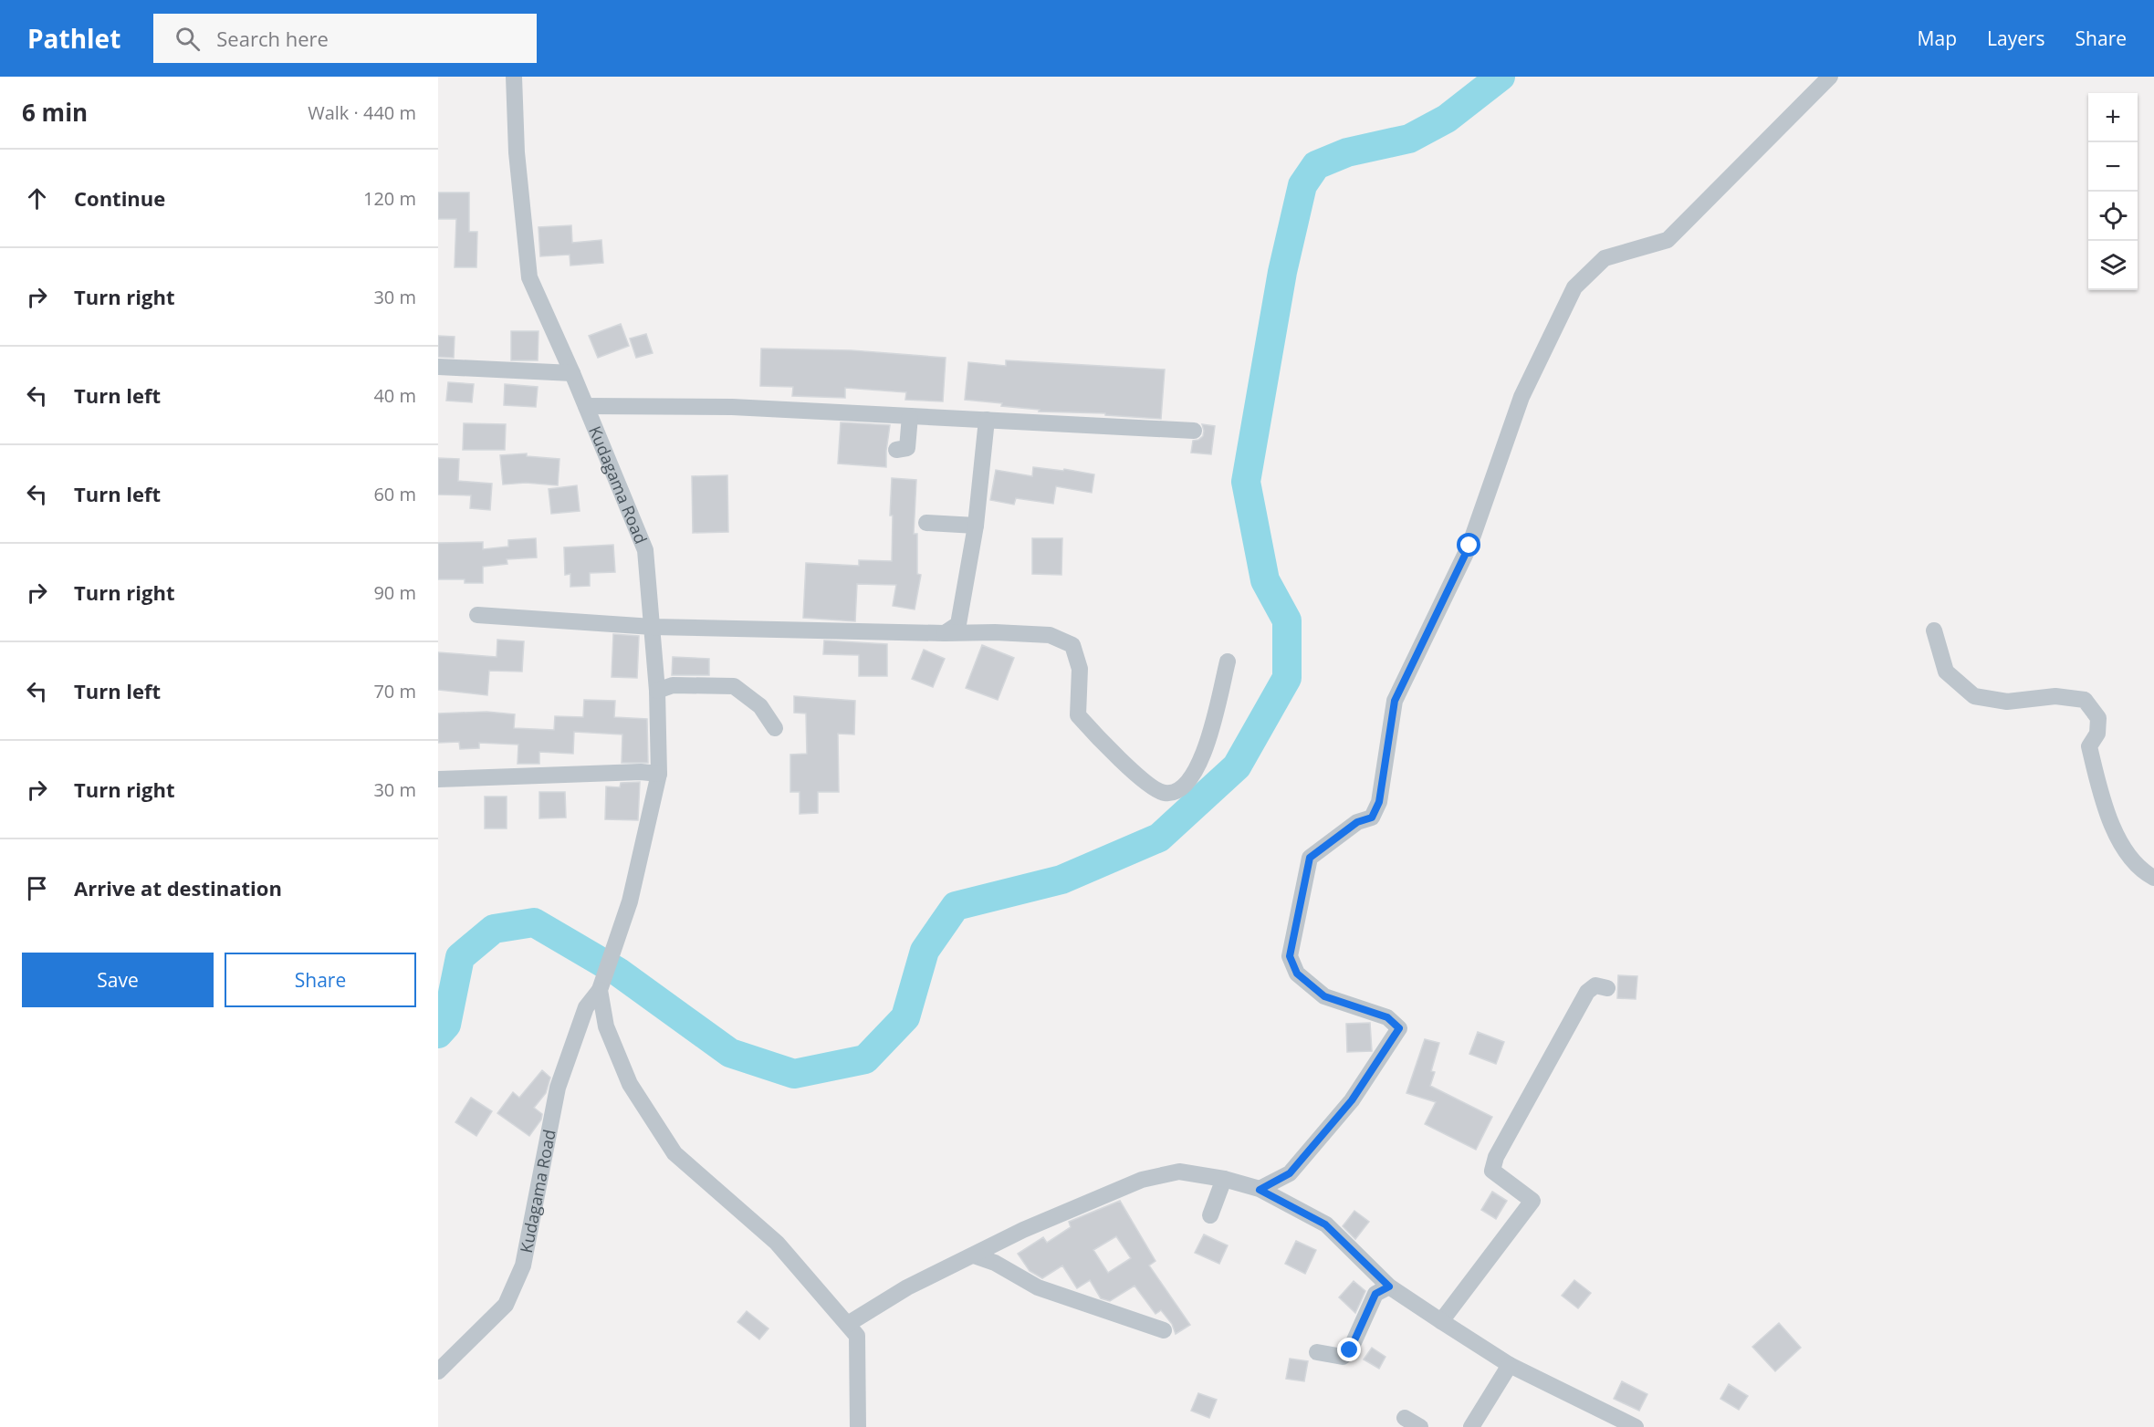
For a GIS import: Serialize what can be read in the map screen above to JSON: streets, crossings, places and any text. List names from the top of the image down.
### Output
{
  "streets": {
    "street": ["Kudagama Road"]
  },
  "page": {
    "header": "Pathlet",
    "search": "Search here",
    "nav": ["Map", "Layers", "Share"],
    "heading": ["6 min", "Walk · 440 m"],
    "map_buttons": ["+", "−"],
    "list": [
      ["Continue", "120 m"],
      ["Turn right", "30 m"],
      ["Turn left", "40 m"],
      ["Turn left", "60 m"],
      ["Turn right", "90 m"],
      ["Turn left", "70 m"],
      ["Turn right", "30 m"],
      "Arrive at destination"
    ],
    "buttons": ["Save", "Share"]
  }
}
